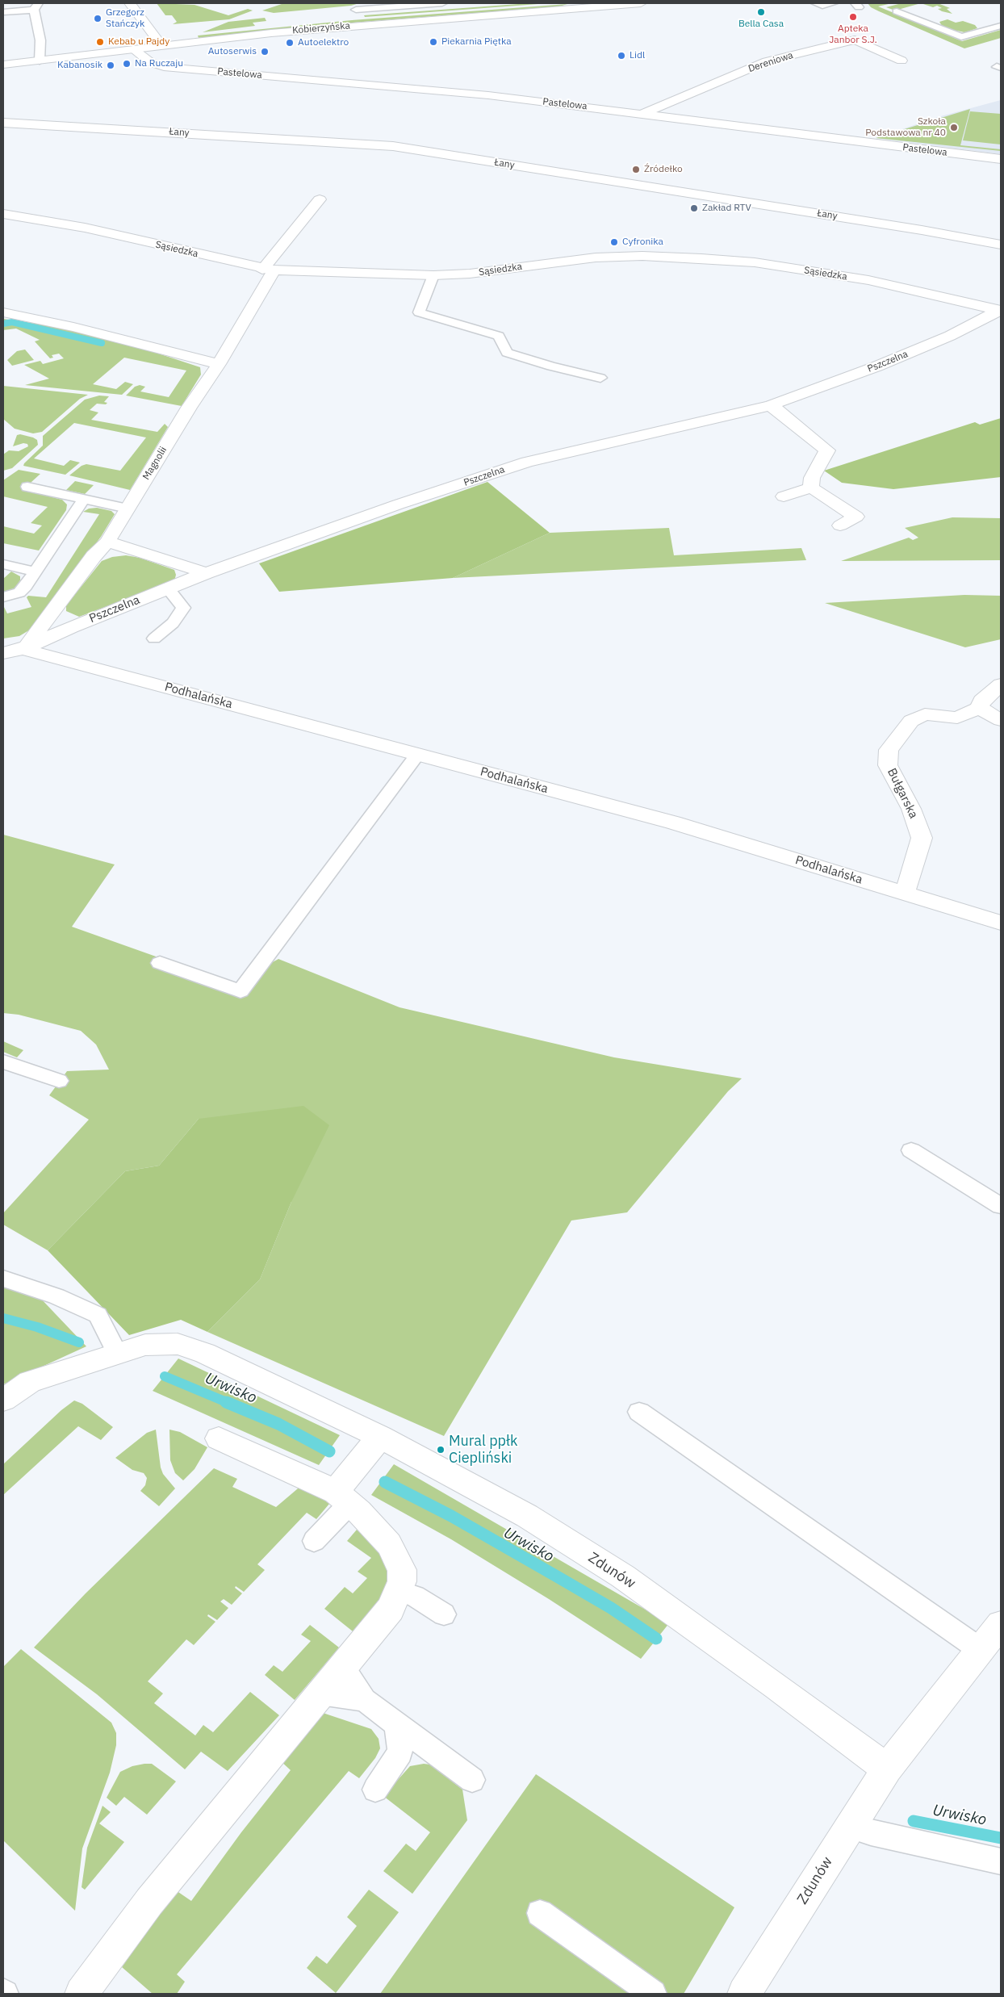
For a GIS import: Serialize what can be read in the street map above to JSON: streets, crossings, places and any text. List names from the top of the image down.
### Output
{
  "streets": {
    "street": [
      "Kobierzyńska",
      "Dereniowa",
      "Pastelowa",
      "Łany",
      "Sąsiedzka",
      "Pszczelna",
      "Magnolii",
      "Podhalańska",
      "Bułgarska",
      "Zdunów"
    ]
  },
  "crossings": [
    ["Kobierzyńska", "Pastelowa"],
    ["Dereniowa", "Pastelowa"],
    ["Sąsiedzka", "Pszczelna"],
    ["Sąsiedzka", "Magnolii"],
    ["Pszczelna", "Magnolii"],
    ["Pszczelna", "Podhalańska"],
    ["Magnolii", "Podhalańska"],
    ["Podhalańska", "Bułgarska"]
  ],
  "water": ["Urwisko"],
  "places": [
    "Bella Casa",
    "Apteka Janbor S.J.",
    "Grzegorz Stańczyk",
    "Kebab u Pajdy",
    "Piekarnia Piętka",
    "Autoelektro",
    "Autoserwis",
    "Lidl",
    "Na Ruczaju",
    "Kabanosik",
    "Szkoła Podstawowa nr 40",
    "Źródełko",
    "Zakład RTV",
    "Cyfronika",
    "Mural ppłk Ciepliński"
  ]
}
